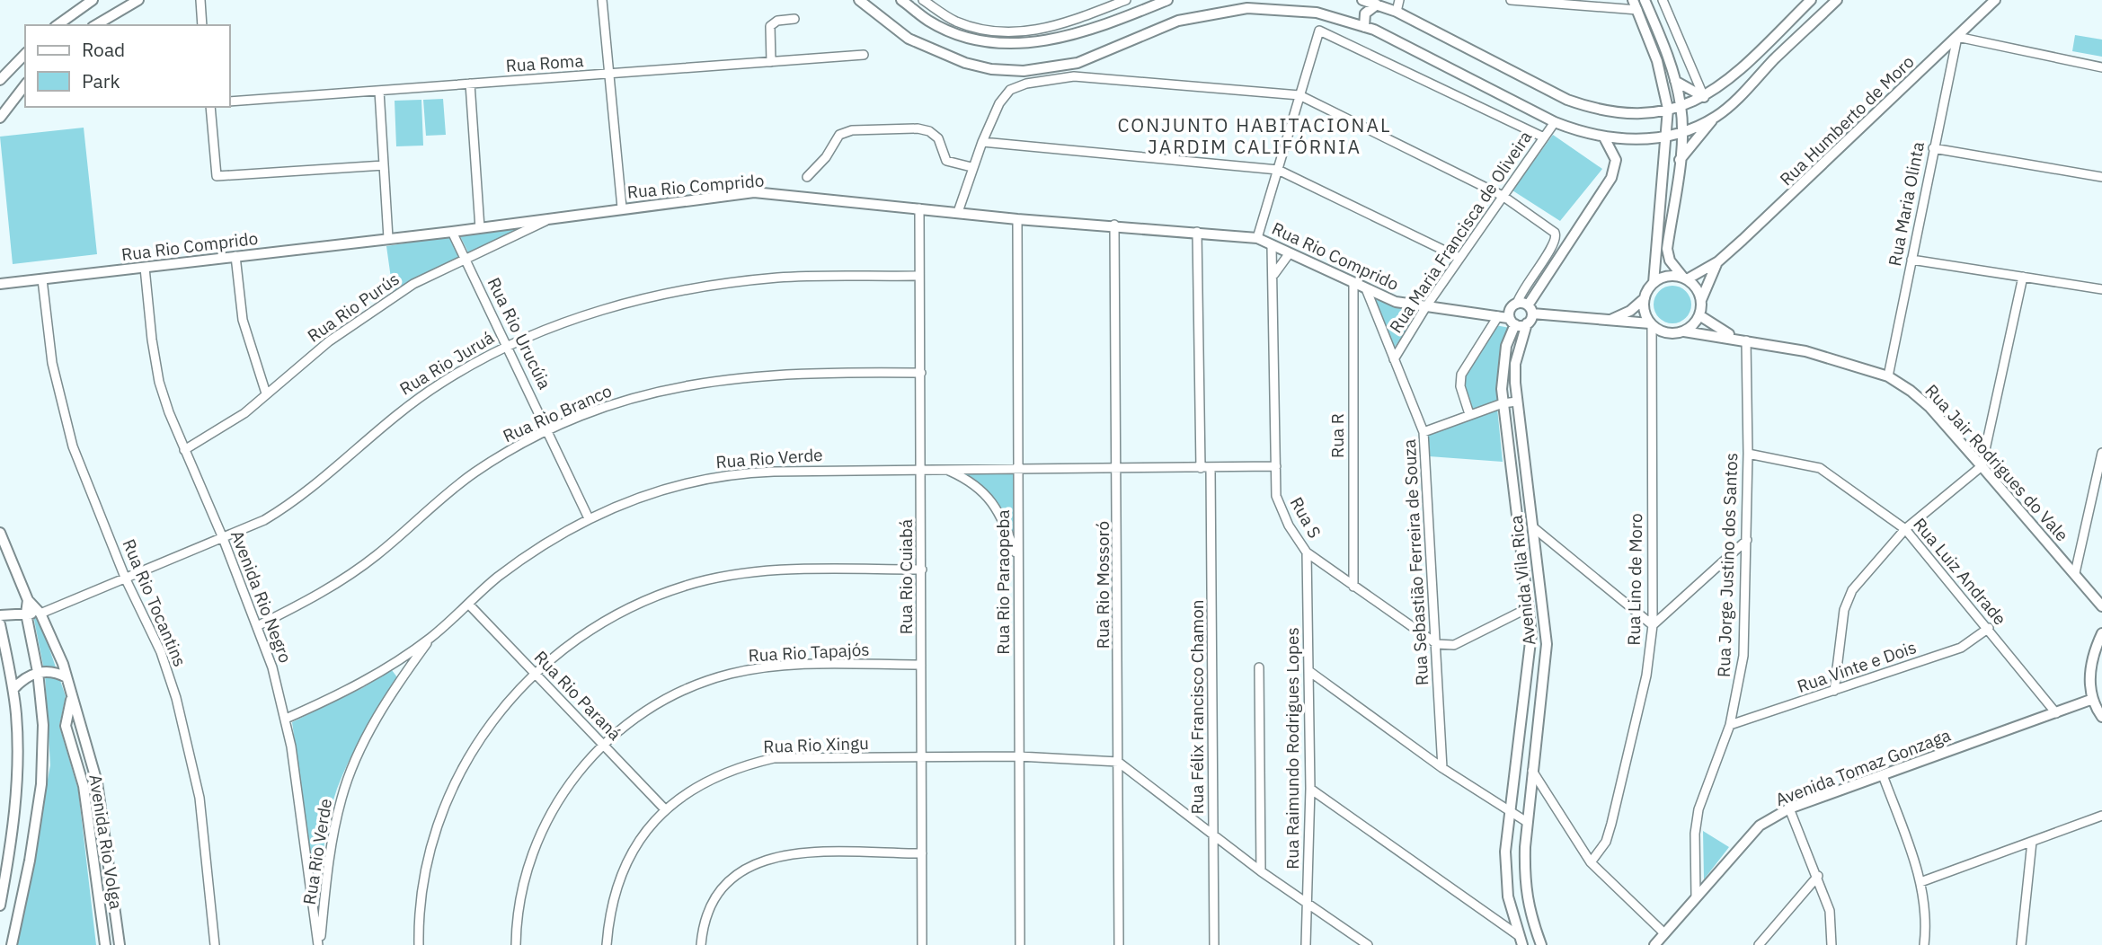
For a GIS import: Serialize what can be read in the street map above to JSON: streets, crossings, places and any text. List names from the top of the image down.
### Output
{
  "streets": {
    "street": [
      "Rua Roma",
      "Rua Humberto de Moro",
      "Rua Rio Comprido",
      "Rua Maria Olinta",
      "Rua Maria Francisca de Oliveira",
      "Rua Rio Purús",
      "Rua Rio Urucúia",
      "Rua Rio Juruá",
      "Rua Rio Branco",
      "Rua R",
      "Rua Rio Verde",
      "Rua Jair Rodrigues do Vale",
      "Rua S",
      "Rua Sebastião Ferreira de Souza",
      "Rua Jorge Justino dos Santos",
      "Rua Luiz Andrade",
      "Rua Rio Cuiabá",
      "Rua Lino de Moro",
      "Avenida Vila Rica",
      "Rua Rio Paraopeba",
      "Rua Rio Mossoró",
      "Avenida Rio Negro",
      "Rua Rio Tocantins",
      "Rua Rio Tapajós",
      "Rua Vinte e Dois",
      "Rua Rio Paraná",
      "Rua Félix Francisco Chamon",
      "Rua Rio Xingu",
      "Rua Raimundo Rodrigues Lopes",
      "Avenida Tomaz Gonzaga",
      "Avenida Rio Volga"
    ]
  },
  "crossings": [
    ["Rua Humberto de Moro", "Rua Maria Olinta"],
    ["Rua Humberto de Moro", "Rua Jair Rodrigues do Vale"],
    ["Rua Humberto de Moro", "Rua Lino de Moro"],
    ["Rua Rio Comprido", "Rua Maria Francisca de Oliveira"],
    ["Rua Rio Comprido", "Rua Rio Purús"],
    ["Rua Rio Comprido", "Rua Rio Urucúia"],
    ["Rua Rio Comprido", "Rua R"],
    ["Rua Rio Comprido", "Rua S"],
    ["Rua Rio Comprido", "Rua Sebastião Ferreira de Souza"],
    ["Rua Rio Comprido", "Rua Rio Cuiabá"],
    ["Rua Rio Comprido", "Avenida Vila Rica"],
    ["Rua Rio Comprido", "Rua Rio Paraopeba"],
    ["Rua Rio Comprido", "Rua Rio Mossoró"],
    ["Rua Rio Comprido", "Avenida Rio Negro"],
    ["Rua Rio Comprido", "Rua Rio Tocantins"],
    ["Rua Maria Olinta", "Rua Jair Rodrigues do Vale"],
    ["Rua Maria Francisca de Oliveira", "Rua Sebastião Ferreira de Souza"],
    ["Rua Rio Purús", "Rua Rio Urucúia"],
    ["Rua Rio Purús", "Avenida Rio Negro"],
    ["Rua Rio Urucúia", "Rua Rio Juruá"],
    ["Rua Rio Urucúia", "Rua Rio Branco"],
    ["Rua Rio Urucúia", "Rua Rio Verde"],
    ["Rua Rio Juruá", "Rua Rio Cuiabá"],
    ["Rua Rio Juruá", "Avenida Rio Negro"],
    ["Rua Rio Juruá", "Rua Rio Tocantins"],
    ["Rua Rio Branco", "Rua Rio Cuiabá"],
    ["Rua Rio Branco", "Avenida Rio Negro"],
    ["Rua R", "Rua S"],
    ["Rua Rio Verde", "Rua S"],
    ["Rua Rio Verde", "Rua Rio Cuiabá"],
    ["Rua Rio Verde", "Rua Rio Paraopeba"],
    ["Rua Rio Verde", "Rua Rio Mossoró"],
    ["Rua Rio Verde", "Avenida Rio Negro"],
    ["Rua Rio Verde", "Rua Rio Paraná"],
    ["Rua Rio Verde", "Rua Félix Francisco Chamon"],
    ["Rua Jair Rodrigues do Vale", "Rua Jorge Justino dos Santos"],
    ["Rua Jair Rodrigues do Vale", "Rua Lino de Moro"],
    ["Rua S", "Rua Sebastião Ferreira de Souza"],
    ["Rua S", "Rua Raimundo Rodrigues Lopes"],
    ["Rua Jorge Justino dos Santos", "Rua Luiz Andrade"],
    ["Rua Jorge Justino dos Santos", "Rua Vinte e Dois"],
    ["Rua Jorge Justino dos Santos", "Avenida Tomaz Gonzaga"],
    ["Rua Luiz Andrade", "Rua Vinte e Dois"],
    ["Rua Luiz Andrade", "Avenida Tomaz Gonzaga"],
    ["Rua Rio Cuiabá", "Rua Rio Tapajós"],
    ["Rua Rio Cuiabá", "Rua Rio Xingu"],
    ["Rua Rio Paraopeba", "Rua Rio Xingu"],
    ["Rua Rio Mossoró", "Rua Rio Xingu"],
    ["Rua Rio Tapajós", "Rua Rio Paraná"],
    ["Rua Rio Paraná", "Rua Rio Xingu"]
  ],
  "districts": ["CONJUNTO HABITACIONAL JARDIM CALIFÓRNIA"],
  "legend": ["Road", "Park"]
}
